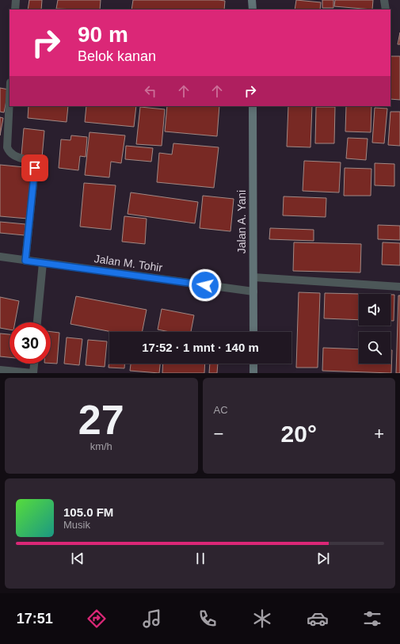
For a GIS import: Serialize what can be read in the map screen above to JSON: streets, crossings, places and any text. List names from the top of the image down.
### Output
{
  "streets": {
    "street": ["Jalan A. Yani", "Jalan M. Tohir"]
  },
  "crossings": [
    ["Jalan A. Yani", "Jalan M. Tohir"]
  ],
  "page": {
    "turn": ["90 m", "Belok kanan"],
    "limit": "30",
    "trip": "17:52 · 1 mnt · 140 m",
    "tile": [
      ["27", "km/h"],
      "AC"
    ],
    "heat": ["−", "20°", "+"],
    "song": ["105.0 FM", "Musik"],
    "tabs": "17:51"
  }
}
